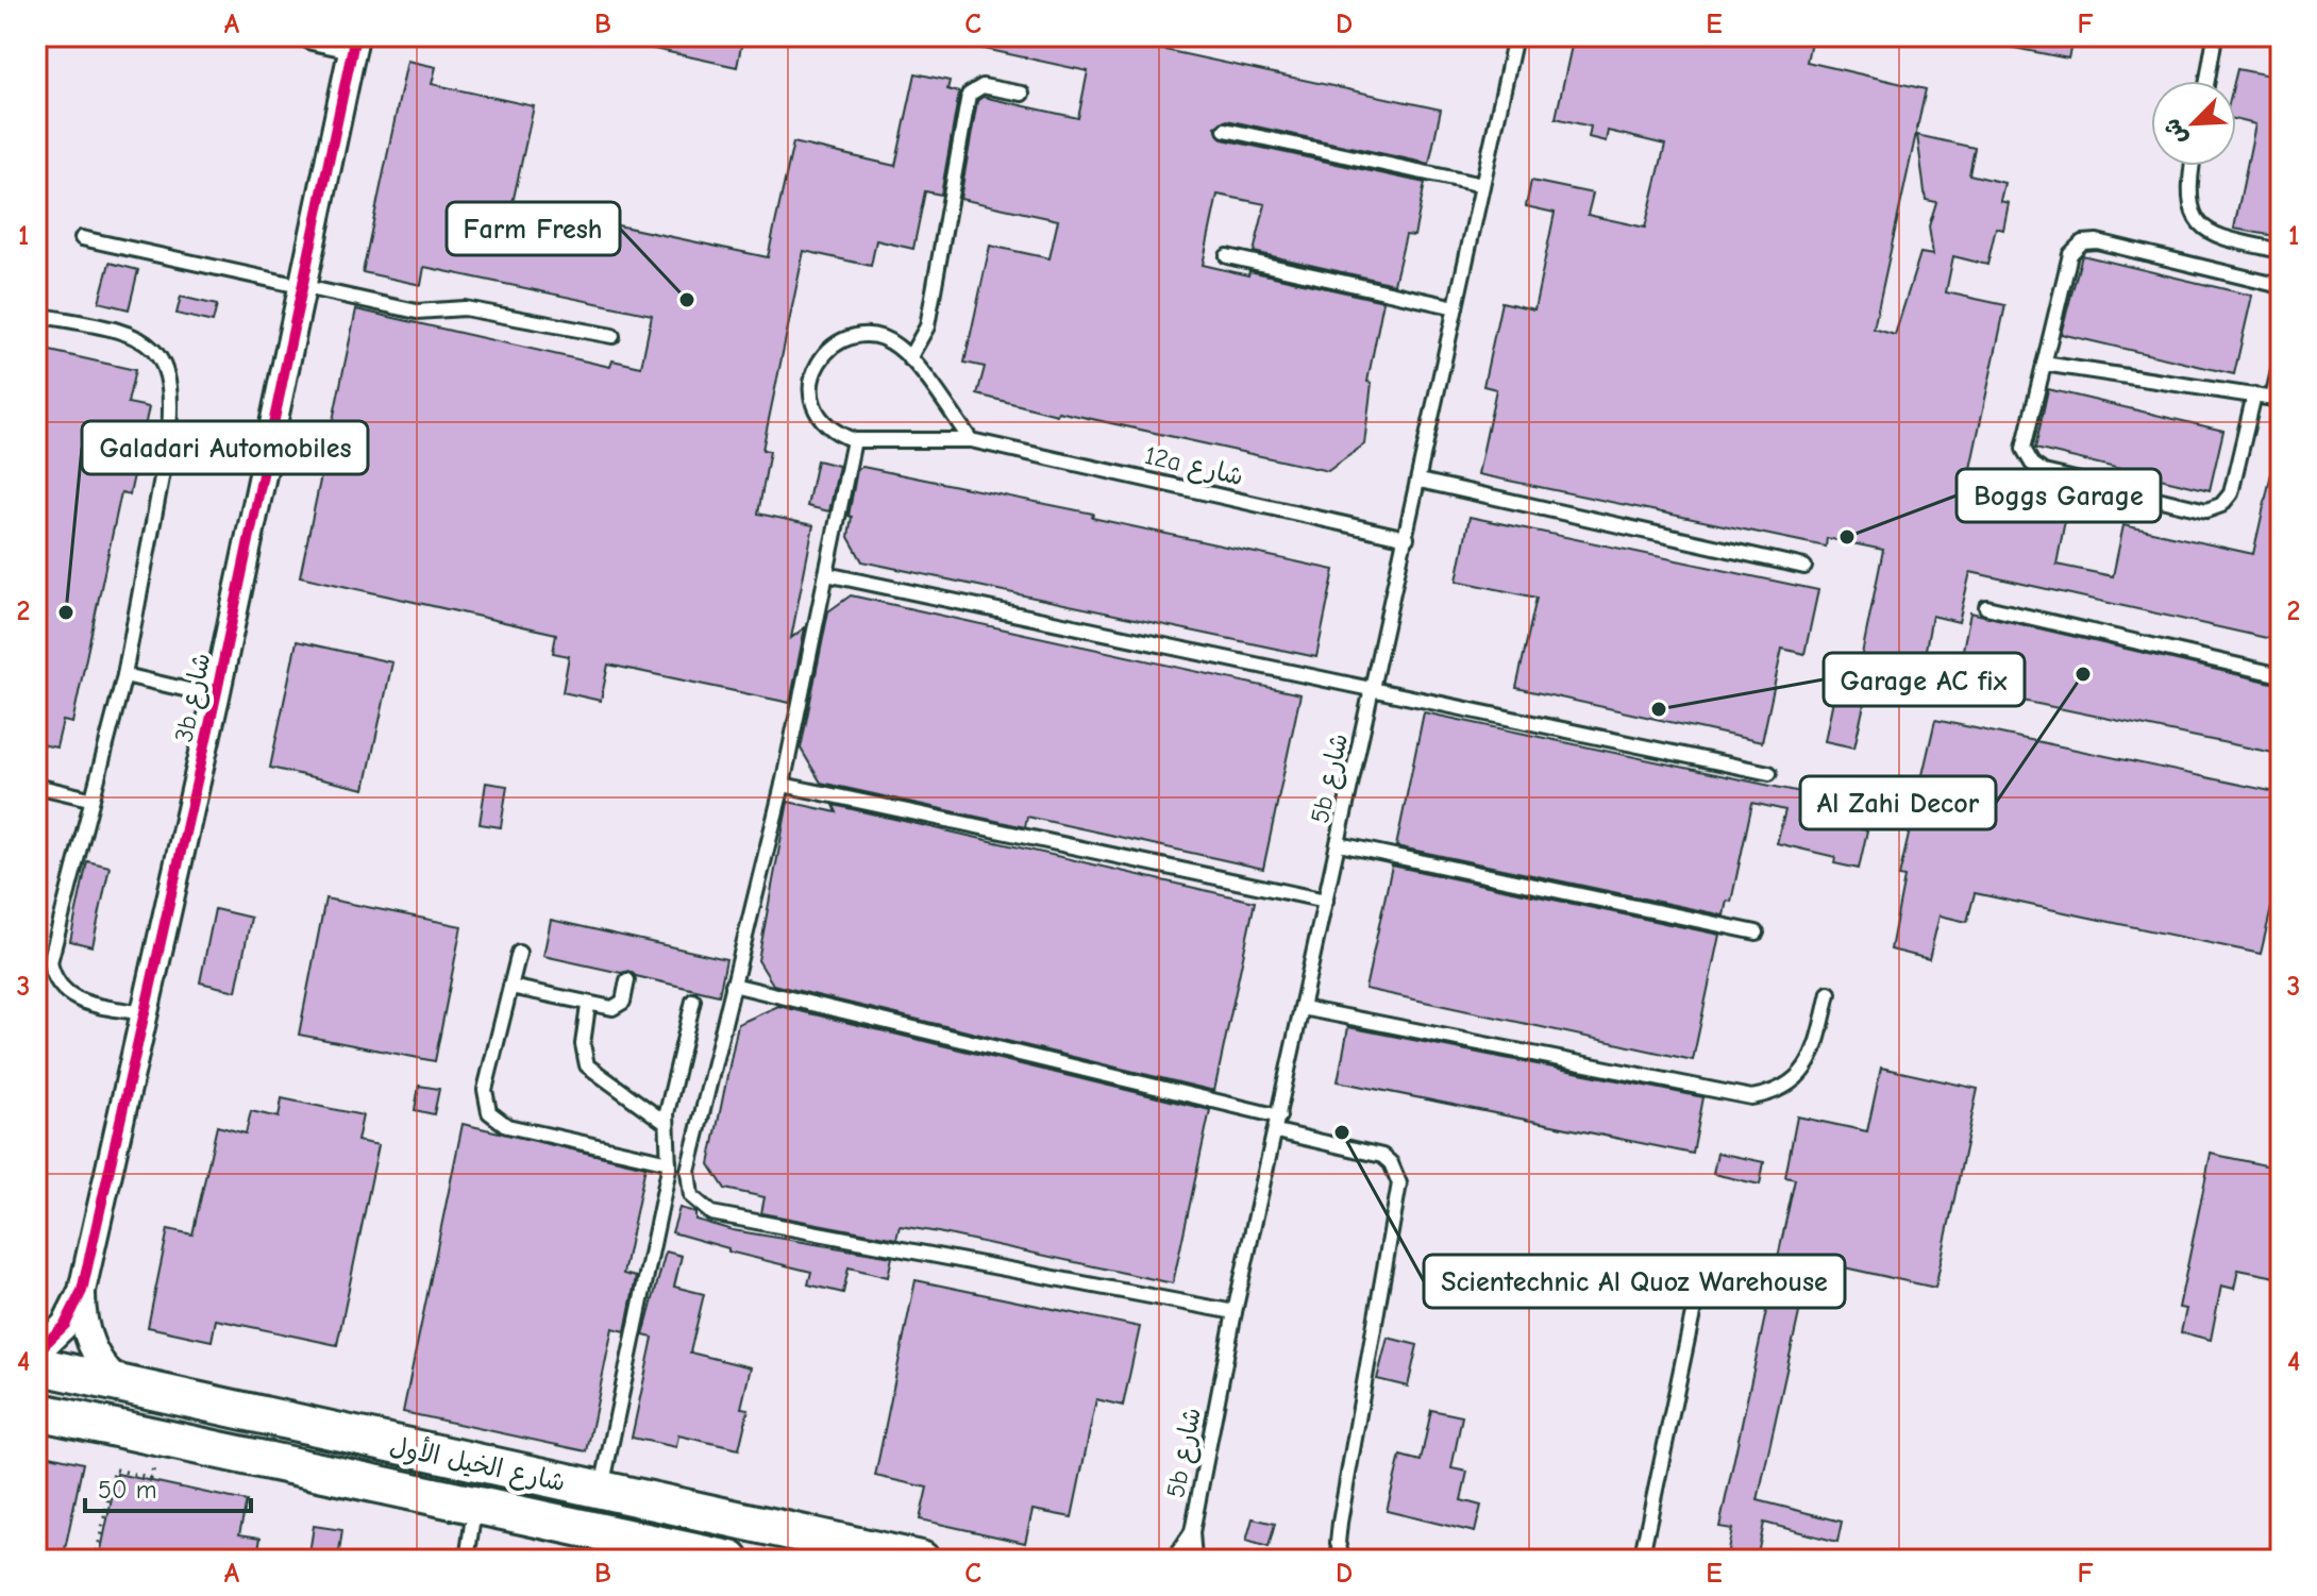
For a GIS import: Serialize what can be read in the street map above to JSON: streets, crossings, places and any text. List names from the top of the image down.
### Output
{
  "streets": {
    "main road": ["شارع الخيل الأول"],
    "street": ["3b شارع"],
    "lane": ["12a شارع", "5b شارع"]
  },
  "crossings": [
    ["12a شارع", "5b شارع"],
    ["3b شارع", "شارع الخيل الأول"]
  ],
  "places": [
    "Farm Fresh",
    "Boggs Garage",
    "Galadari Automobiles",
    "Al Zahi Decor",
    "Garage AC fix",
    "Scientechnic Al Quoz Warehouse"
  ],
  "scale_bar": "50 m",
  "north": "bottom left",
  "grid": {
    "columns": [
      "A",
      "B",
      "C",
      "D",
      "E",
      "F"
    ],
    "rows": [
      "1",
      "2",
      "3",
      "4"
    ]
  }
}
